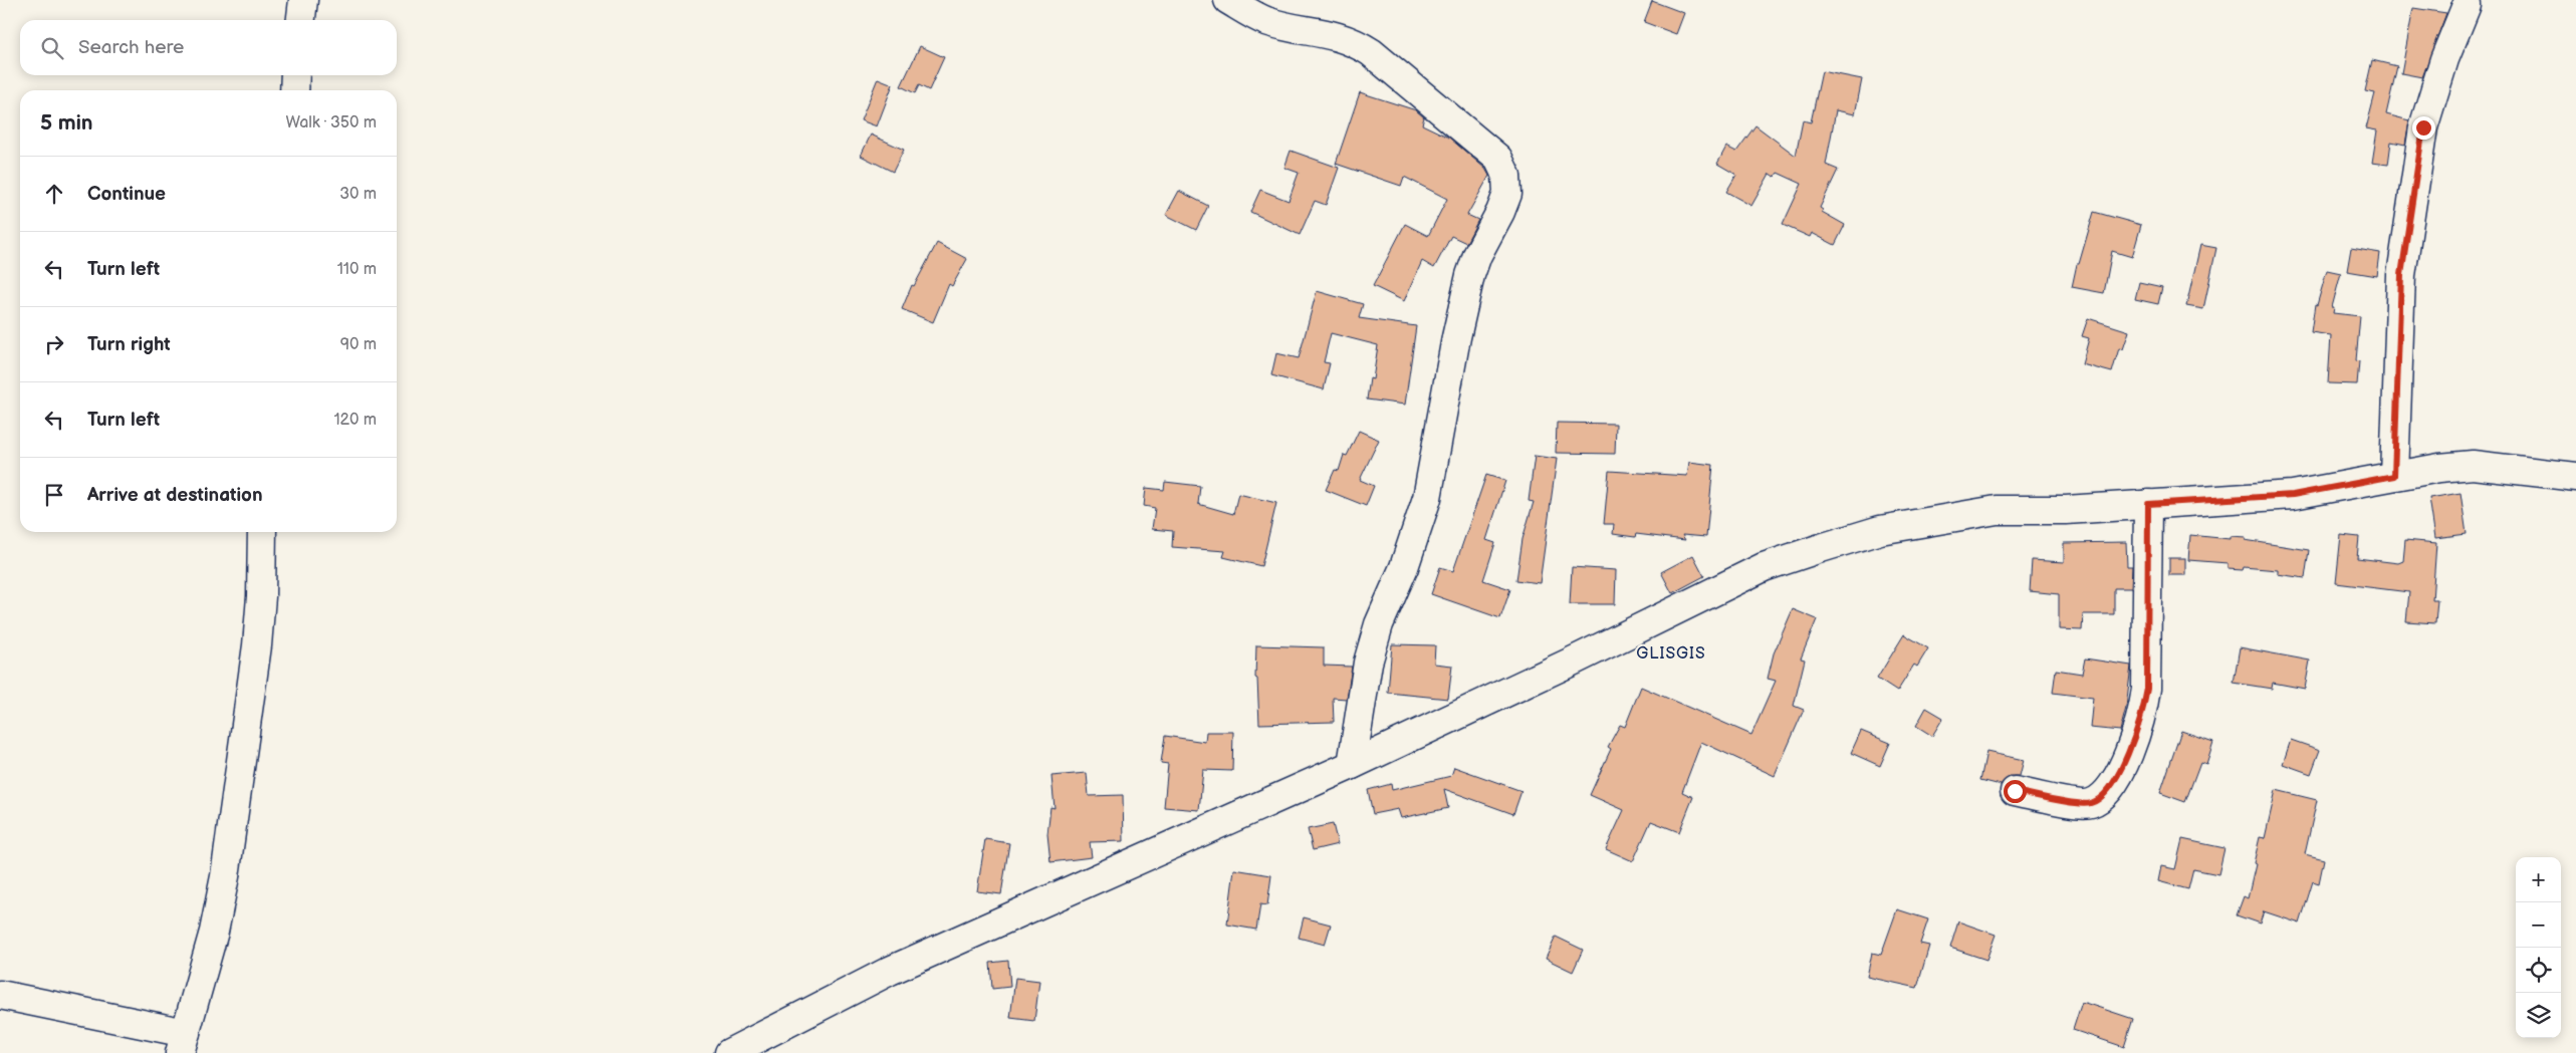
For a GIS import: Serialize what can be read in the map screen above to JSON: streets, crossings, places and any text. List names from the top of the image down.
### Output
{
  "districts": ["GLISGIS"],
  "page": {
    "search": "Search here",
    "heading": ["5 min", "Walk · 350 m"],
    "list": [
      ["Continue", "30 m"],
      ["Turn left", "110 m"],
      ["Turn right", "90 m"],
      ["Turn left", "120 m"],
      "Arrive at destination"
    ],
    "map_buttons": ["+", "−"]
  }
}
